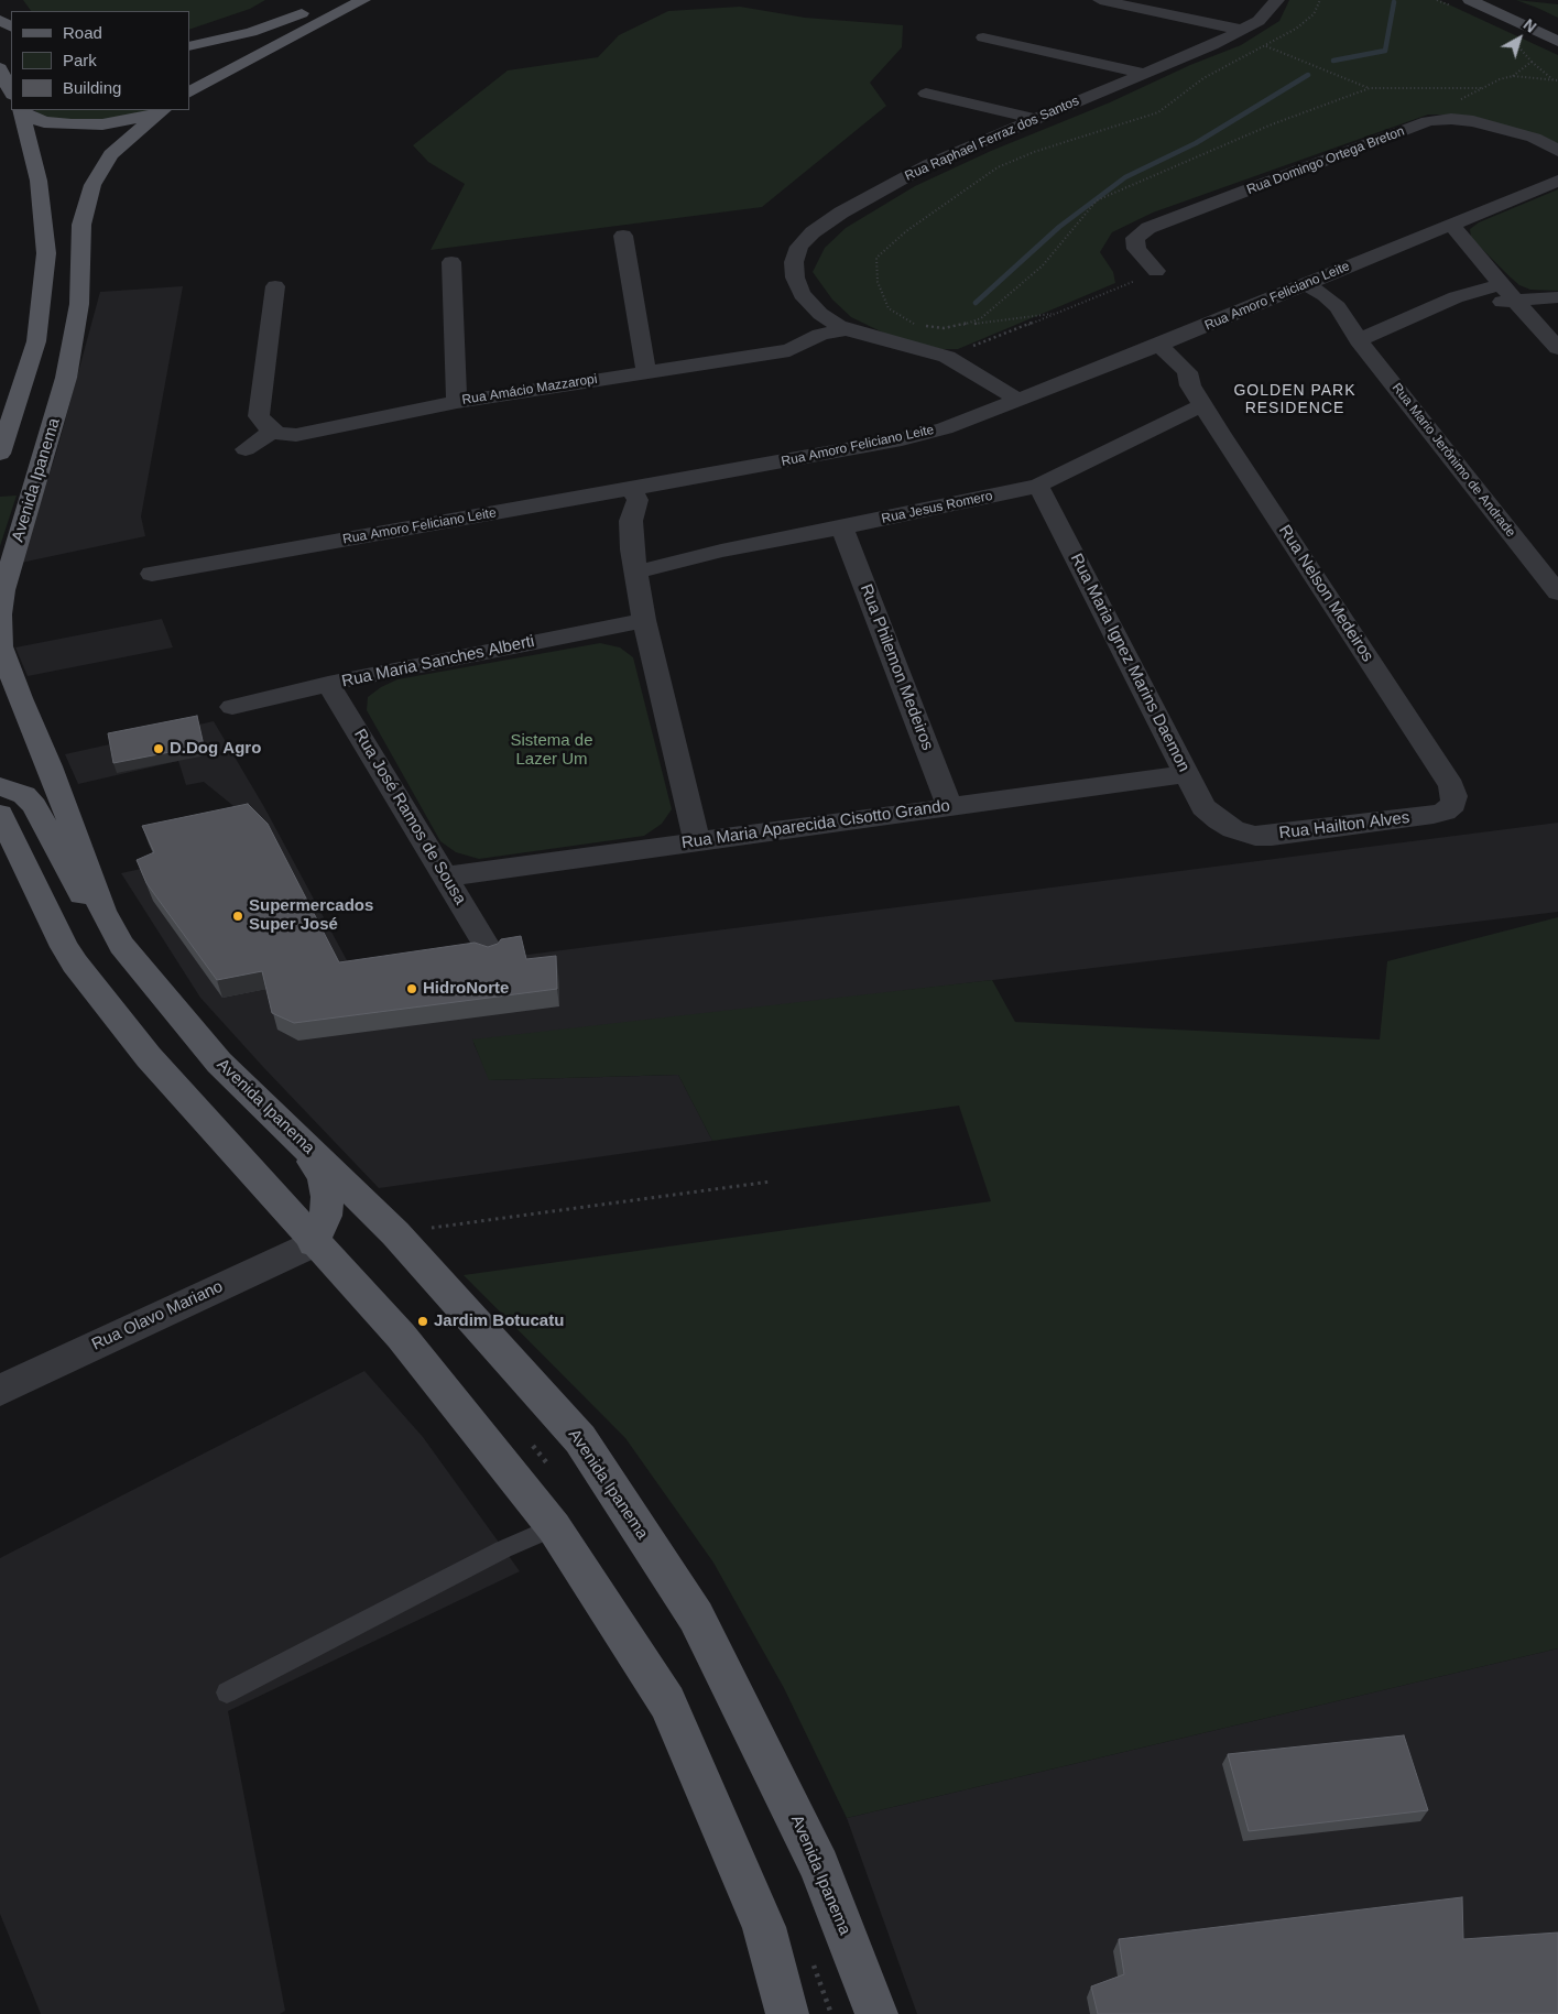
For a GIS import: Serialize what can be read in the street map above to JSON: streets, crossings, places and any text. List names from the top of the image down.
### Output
{
  "streets": {
    "main road": ["Avenida Ipanema"],
    "street": [
      "Rua Raphael Ferraz dos Santos",
      "Rua Domingo Ortega Breton",
      "Rua Amoro Feliciano Leite",
      "Rua Amácio Mazzaropi",
      "Rua Mario Jerônimo de Andrade",
      "Rua Jesus Romero",
      "Rua Nelson Medeiros",
      "Rua Maria Sanches Alberti",
      "Rua Maria Ignez Marins Daemon",
      "Rua Philemon Medeiros",
      "Rua José Ramos de Sousa",
      "Rua Maria Aparecida Cisotto Grando",
      "Rua Hailton Alves",
      "Rua Olavo Mariano"
    ]
  },
  "crossings": [
    ["Rua Raphael Ferraz dos Santos", "Rua Amoro Feliciano Leite"],
    ["Rua Raphael Ferraz dos Santos", "Rua Amácio Mazzaropi"],
    ["Rua Amoro Feliciano Leite", "Rua Mario Jerônimo de Andrade"],
    ["Rua Amoro Feliciano Leite", "Rua Nelson Medeiros"],
    ["Rua Jesus Romero", "Rua Nelson Medeiros"],
    ["Rua Jesus Romero", "Rua Maria Ignez Marins Daemon"],
    ["Rua Jesus Romero", "Rua Philemon Medeiros"],
    ["Rua Nelson Medeiros", "Rua Hailton Alves"],
    ["Rua Maria Sanches Alberti", "Rua José Ramos de Sousa"],
    ["Rua Maria Ignez Marins Daemon", "Rua Maria Aparecida Cisotto Grando"],
    ["Rua Maria Ignez Marins Daemon", "Rua Hailton Alves"],
    ["Rua Philemon Medeiros", "Rua Maria Aparecida Cisotto Grando"],
    ["Rua José Ramos de Sousa", "Rua Maria Aparecida Cisotto Grando"]
  ],
  "districts": ["GOLDEN PARK RESIDENCE"],
  "parks": ["Sistema de Lazer Um"],
  "places": [
    "D.Dog Agro",
    "Supermercados Super José",
    "HidroNorte",
    "Jardim Botucatu"
  ],
  "legend": ["Road", "Park", "Building"],
  "north": "top right"
}
